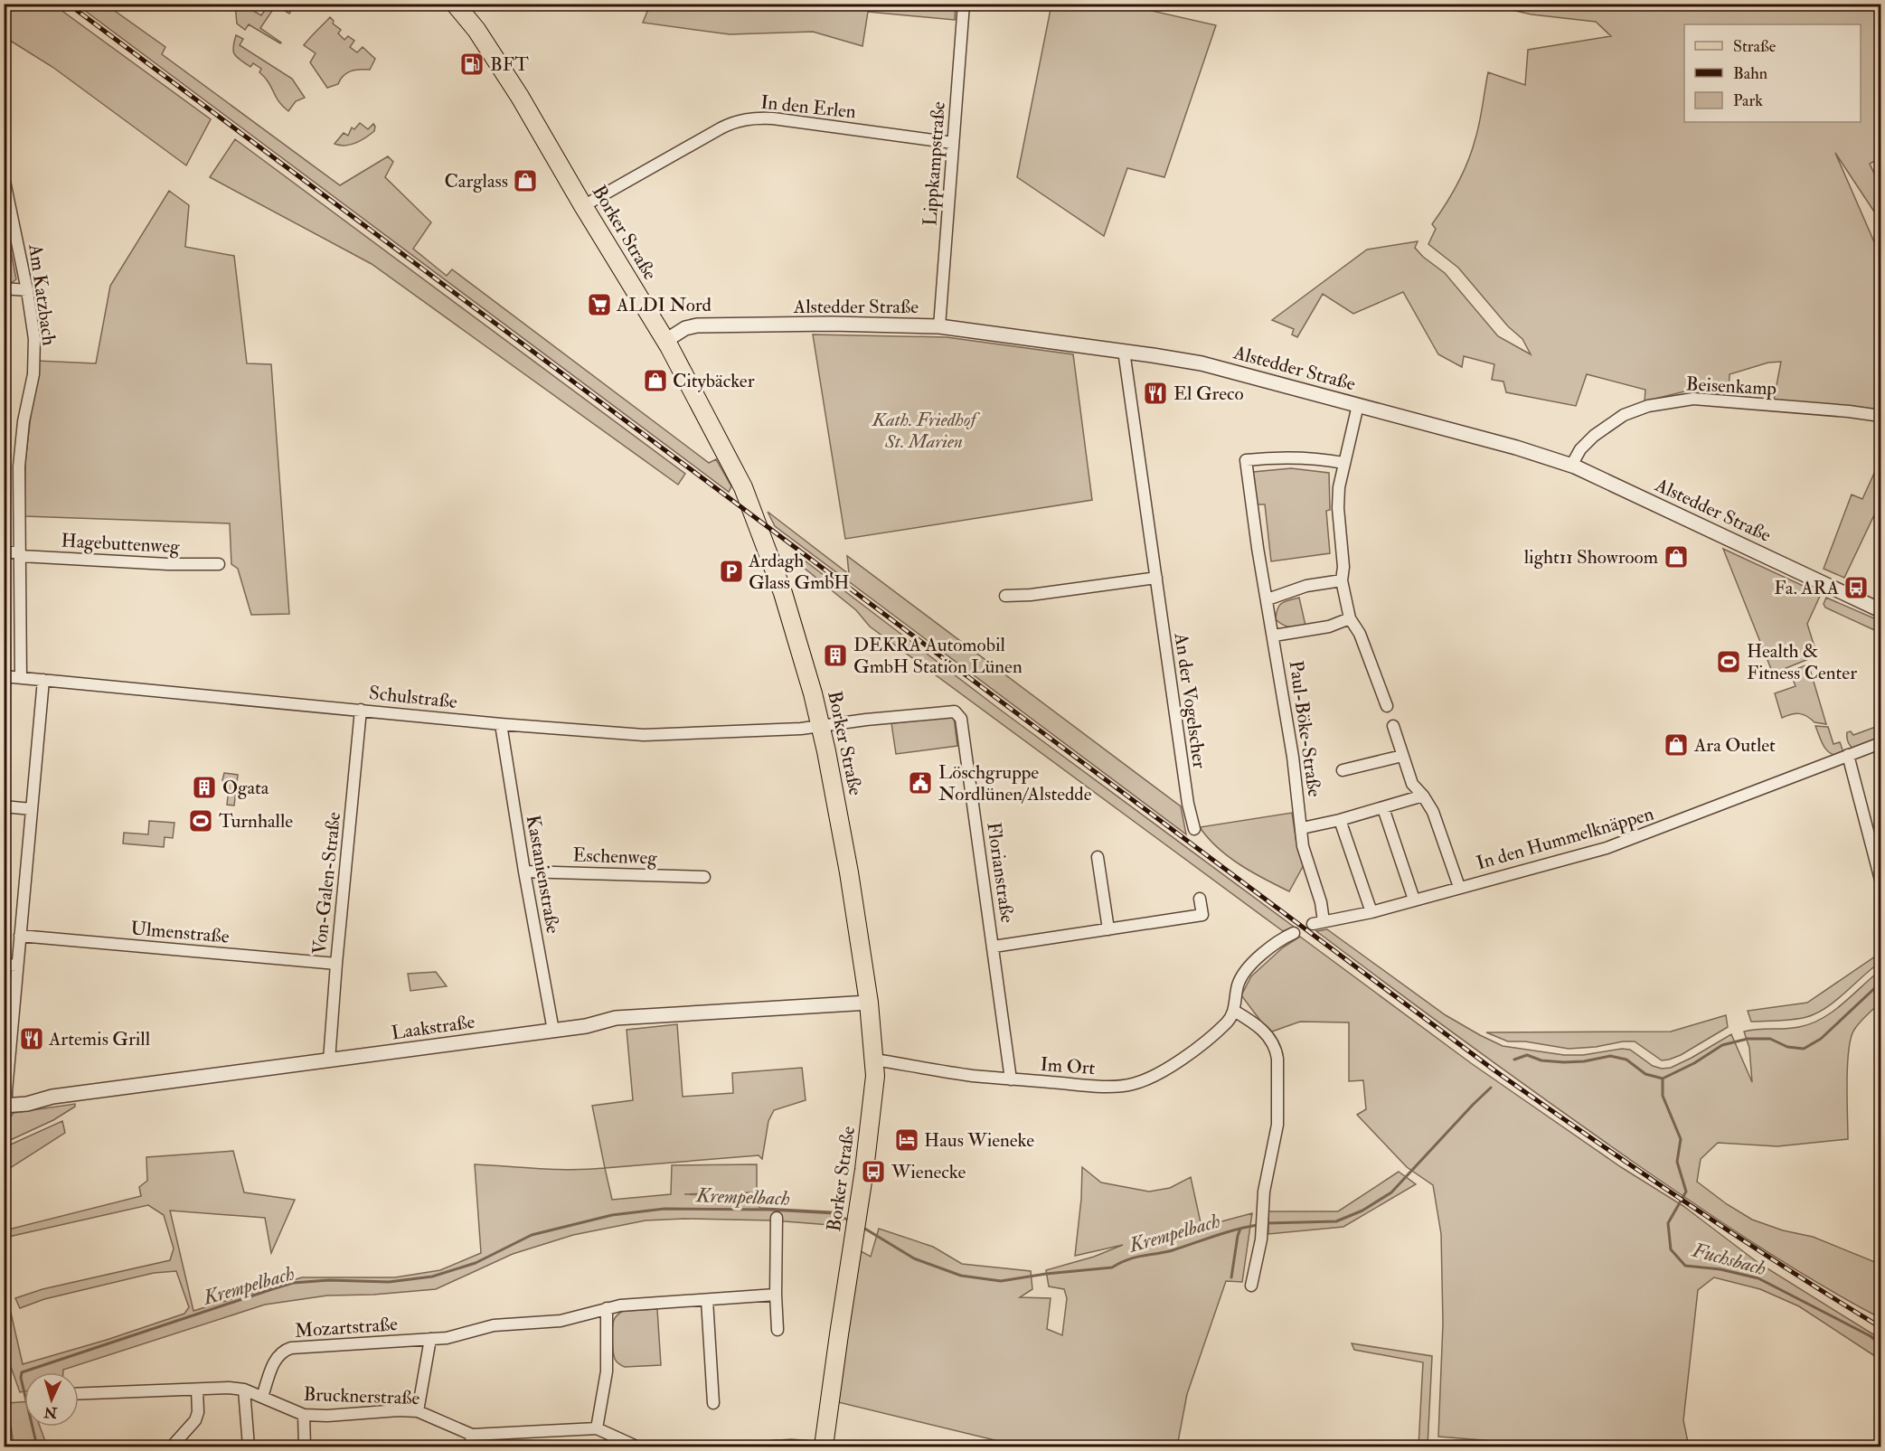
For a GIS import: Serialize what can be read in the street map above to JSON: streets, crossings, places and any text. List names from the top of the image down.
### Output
{
  "streets": {
    "main road": ["Borker Straße"],
    "street": [
      "In den Erlen",
      "Lippkampstraße",
      "Am Katzbach",
      "Alstedder Straße",
      "Beisenkamp",
      "Hagebuttenweg",
      "Schulstraße",
      "An der Vogelscher",
      "Paul-Böke-Straße",
      "In den Hummelknäppen",
      "Eschenweg",
      "Florianstraße",
      "Kastanienstraße",
      "Von-Galen-Straße",
      "Ulmenstraße",
      "Laakstraße",
      "Im Ort",
      "Mozartstraße",
      "Brucknerstraße"
    ]
  },
  "crossings": [
    ["In den Erlen", "Lippkampstraße"],
    ["In den Erlen", "Borker Straße"],
    ["Lippkampstraße", "Alstedder Straße"],
    ["Borker Straße", "Alstedder Straße"],
    ["Borker Straße", "Schulstraße"],
    ["Borker Straße", "Florianstraße"],
    ["Borker Straße", "Laakstraße"],
    ["Borker Straße", "Im Ort"],
    ["Am Katzbach", "Hagebuttenweg"],
    ["Am Katzbach", "Schulstraße"],
    ["Alstedder Straße", "Beisenkamp"],
    ["Alstedder Straße", "An der Vogelscher"],
    ["Schulstraße", "Florianstraße"],
    ["Schulstraße", "Kastanienstraße"],
    ["Schulstraße", "Von-Galen-Straße"],
    ["Paul-Böke-Straße", "In den Hummelknäppen"],
    ["Eschenweg", "Kastanienstraße"],
    ["Florianstraße", "Im Ort"],
    ["Kastanienstraße", "Laakstraße"],
    ["Von-Galen-Straße", "Ulmenstraße"],
    ["Von-Galen-Straße", "Laakstraße"],
    ["Mozartstraße", "Brucknerstraße"]
  ],
  "water": ["Krempelbach", "Fuchsbach"],
  "parks": ["Kath. Friedhof St. Marien"],
  "places": {
    "fuel station": ["BFT"],
    "shop": [
      "Carglass",
      "Citybäcker",
      "light11 Showroom",
      "Ara Outlet"
    ],
    "supermarket": ["ALDI Nord"],
    "restaurant": ["El Greco", "Artemis Grill"],
    "parking": ["Ardagh Glass GmbH"],
    "bus stop": ["Fa. ARA", "Wienecke"],
    "building": ["DEKRA Automobil GmbH Station Lünen", "Ogata"],
    "sports": ["Health & Fitness Center", "Turnhalle"],
    "public building": ["Löschgruppe Nordlünen/Alstedde"],
    "hotel": ["Haus Wieneke"]
  },
  "legend": ["Straße", "Bahn", "Park"],
  "north": "bottom"
}
